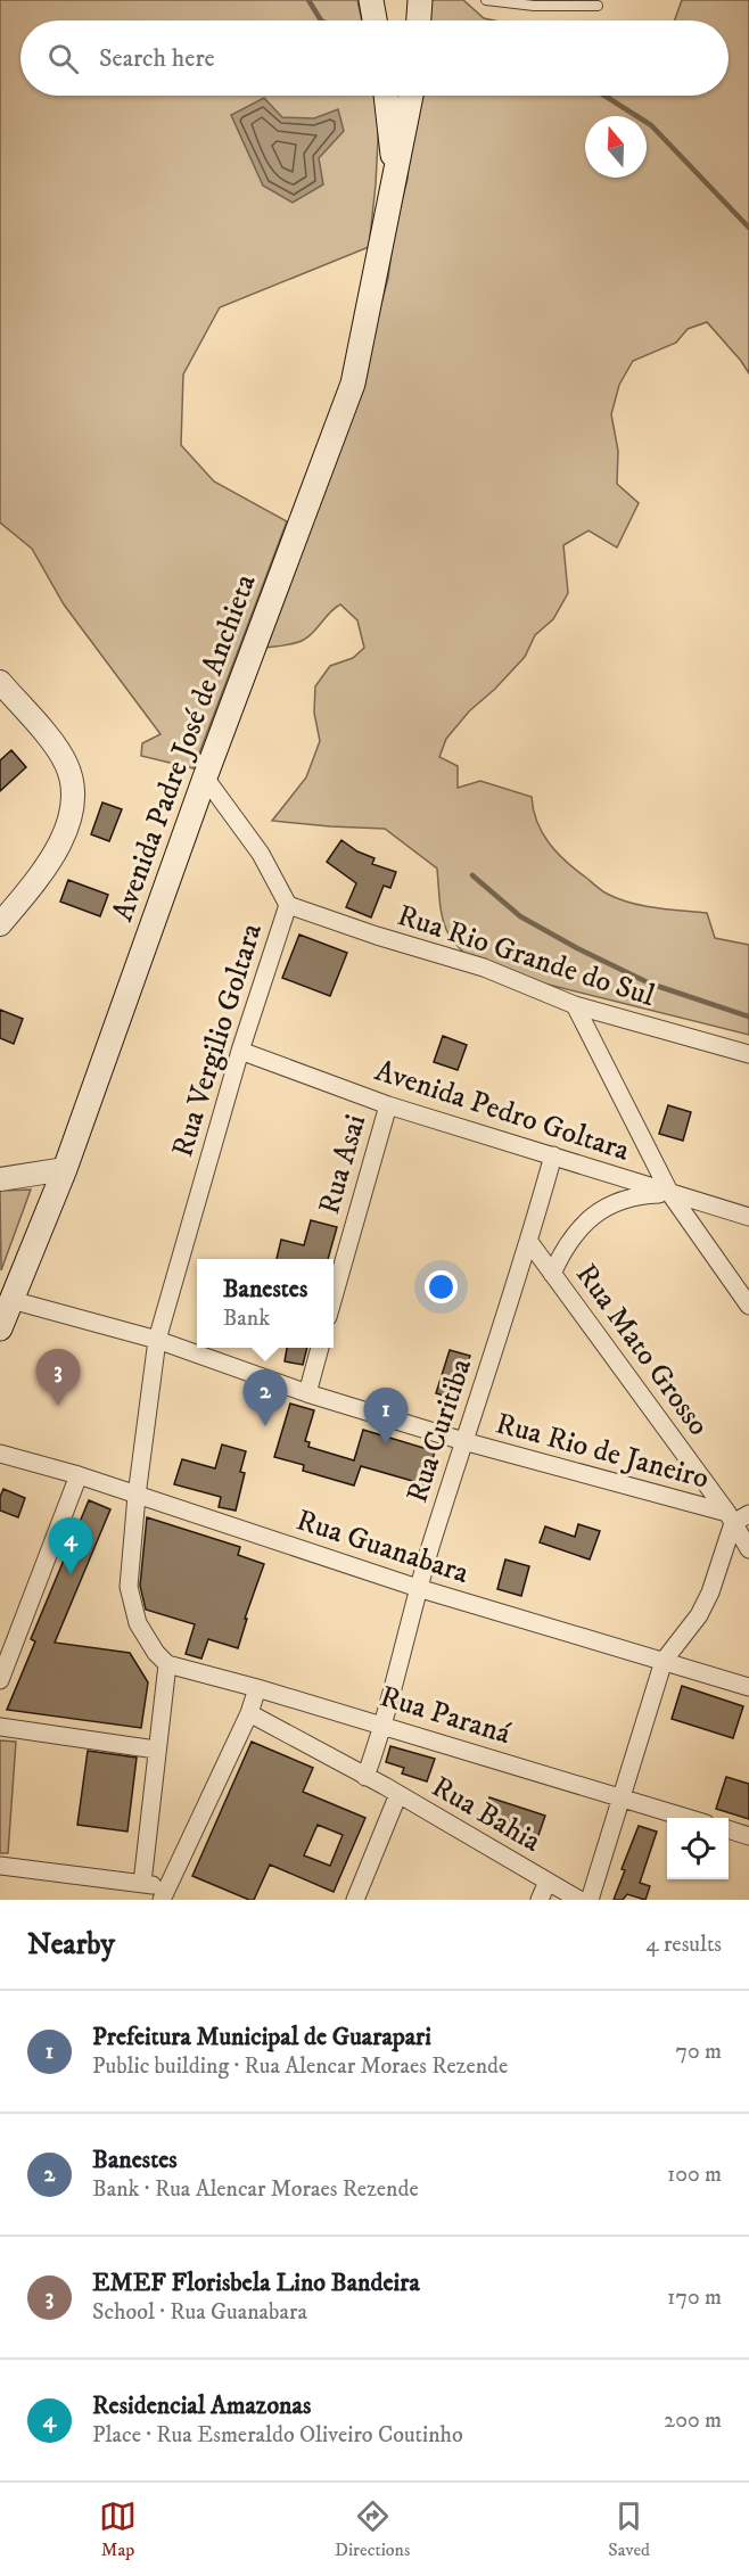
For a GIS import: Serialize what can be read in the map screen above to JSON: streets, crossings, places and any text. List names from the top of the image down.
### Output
{
  "streets": {
    "main road": ["Avenida Padre José de Anchieta"],
    "street": [
      "Rua Rio Grande do Sul",
      "Rua Vergilio Goltara",
      "Avenida Pedro Goltara",
      "Rua Asai",
      "Rua Mato Grosso",
      "Rua Curitiba",
      "Rua Rio de Janeiro",
      "Rua Guanabara",
      "Rua Paraná",
      "Rua Bahia"
    ]
  },
  "crossings": [
    ["Avenida Padre José de Anchieta", "Rua Vergilio Goltara"],
    ["Avenida Padre José de Anchieta", "Rua Rio de Janeiro"],
    ["Rua Rio Grande do Sul", "Rua Vergilio Goltara"],
    ["Rua Vergilio Goltara", "Avenida Pedro Goltara"],
    ["Rua Vergilio Goltara", "Rua Rio de Janeiro"],
    ["Rua Vergilio Goltara", "Rua Guanabara"],
    ["Rua Vergilio Goltara", "Rua Paraná"],
    ["Avenida Pedro Goltara", "Rua Asai"],
    ["Avenida Pedro Goltara", "Rua Curitiba"],
    ["Rua Mato Grosso", "Rua Curitiba"],
    ["Rua Mato Grosso", "Rua Rio de Janeiro"],
    ["Rua Curitiba", "Rua Rio de Janeiro"],
    ["Rua Curitiba", "Rua Guanabara"],
    ["Rua Curitiba", "Rua Paraná"],
    ["Rua Curitiba", "Rua Bahia"]
  ],
  "north": "top",
  "page": {
    "search": "Search here",
    "popup": ["Banestes", "Bank"],
    "pins": [
      "3",
      "2",
      "1",
      "4"
    ],
    "heading": ["Nearby", "4 results"],
    "list": [
      {
        "mark": "1",
        "name": "Prefeitura Municipal de Guarapari",
        "note": "Public building · Rua Alencar Moraes Rezende",
        "value": "70 m"
      },
      {
        "mark": "2",
        "name": "Banestes",
        "note": "Bank · Rua Alencar Moraes Rezende",
        "value": "100 m"
      },
      {
        "mark": "3",
        "name": "EMEF Florisbela Lino Bandeira",
        "note": "School · Rua Guanabara",
        "value": "170 m"
      },
      {
        "mark": "4",
        "name": "Residencial Amazonas",
        "note": "Place · Rua Esmeraldo Oliveiro Coutinho",
        "value": "200 m"
      }
    ],
    "nav": ["Map", "Directions", "Saved"]
  }
}
